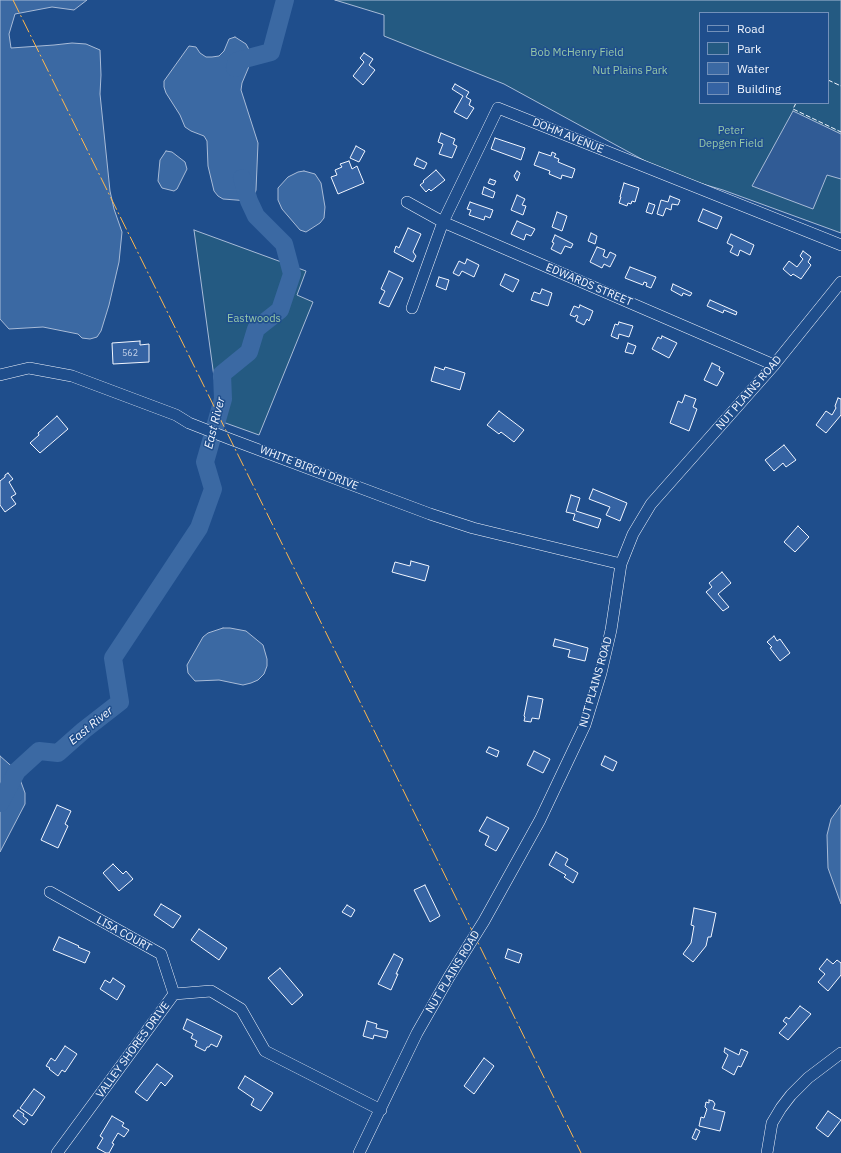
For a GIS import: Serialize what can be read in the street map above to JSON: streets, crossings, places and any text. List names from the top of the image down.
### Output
{
  "streets": {
    "street": [
      "DOHM AVENUE",
      "EDWARDS STREET",
      "NUT PLAINS ROAD",
      "WHITE BIRCH DRIVE",
      "LISA COURT",
      "VALLEY SHORES DRIVE"
    ]
  },
  "crossings": [
    ["DOHM AVENUE", "EDWARDS STREET"],
    ["EDWARDS STREET", "NUT PLAINS ROAD"],
    ["NUT PLAINS ROAD", "WHITE BIRCH DRIVE"],
    ["NUT PLAINS ROAD", "VALLEY SHORES DRIVE"],
    ["LISA COURT", "VALLEY SHORES DRIVE"]
  ],
  "water": ["East River"],
  "parks": [
    "Bob McHenry Field",
    "Nut Plains Park",
    "Peter Depgen Field",
    "Eastwoods"
  ],
  "house_numbers": ["562"],
  "legend": [
    "Road",
    "Park",
    "Water",
    "Building"
  ]
}
